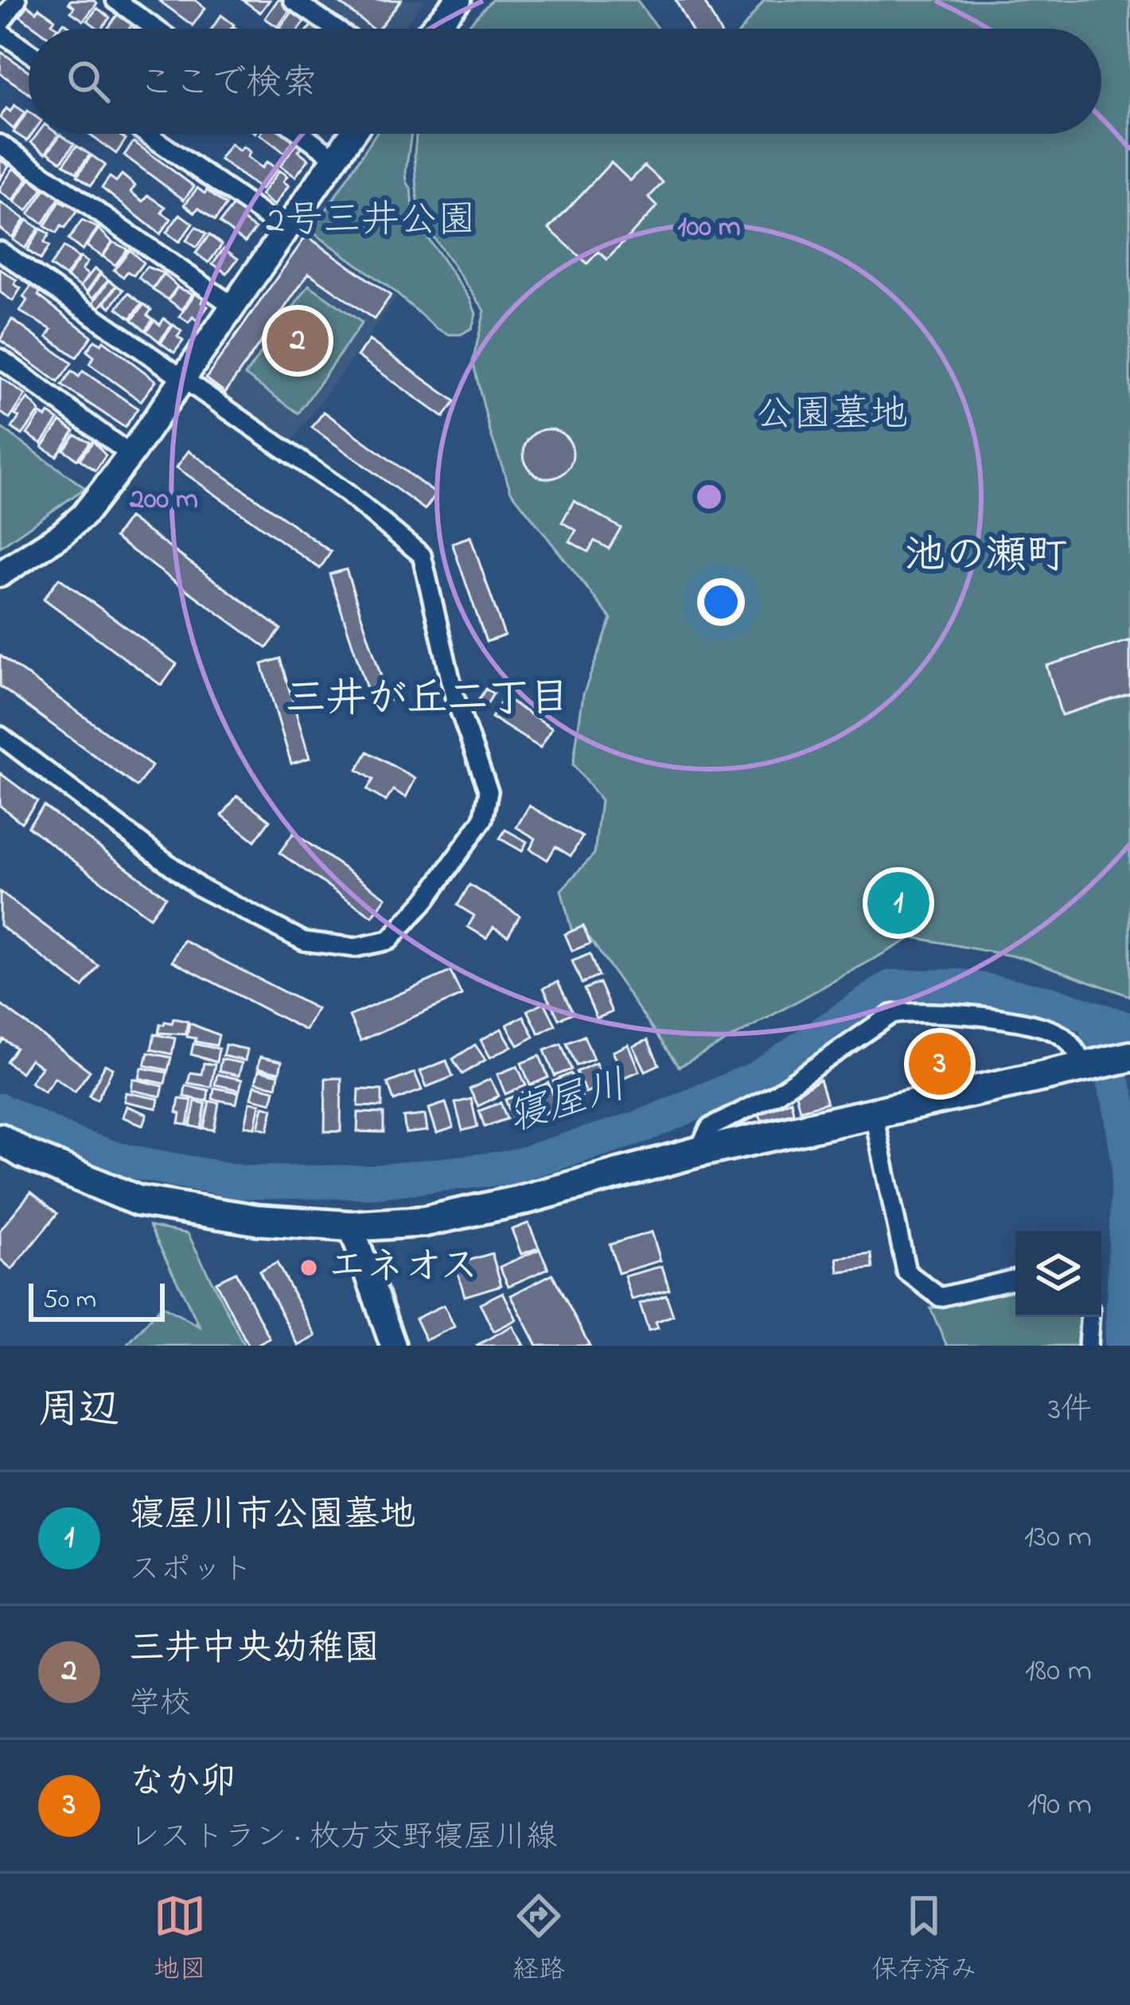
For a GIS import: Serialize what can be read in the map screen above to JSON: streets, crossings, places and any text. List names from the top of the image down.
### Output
{
  "districts": ["池の瀬町", "三井が丘二丁目"],
  "water": ["寝屋川"],
  "parks": ["2号三井公園", "公園墓地"],
  "places": ["エネオス"],
  "scale_bar": "50 m",
  "page": {
    "search": "ここで検索",
    "pins": ["2", "1", "3"],
    "scale": "50 m",
    "heading": ["周辺", "3件"],
    "list": [
      {
        "mark": "1",
        "name": "寝屋川市公園墓地",
        "note": "スポット",
        "value": "130 m"
      },
      {
        "mark": "2",
        "name": "三井中央幼稚園",
        "note": "学校",
        "value": "180 m"
      },
      {
        "mark": "3",
        "name": "なか卯",
        "note": "レストラン · 枚方交野寝屋川線",
        "value": "190 m"
      }
    ],
    "nav": ["地図", "経路", "保存済み"]
  },
  "rings": ["100 m", "200 m"]
}
